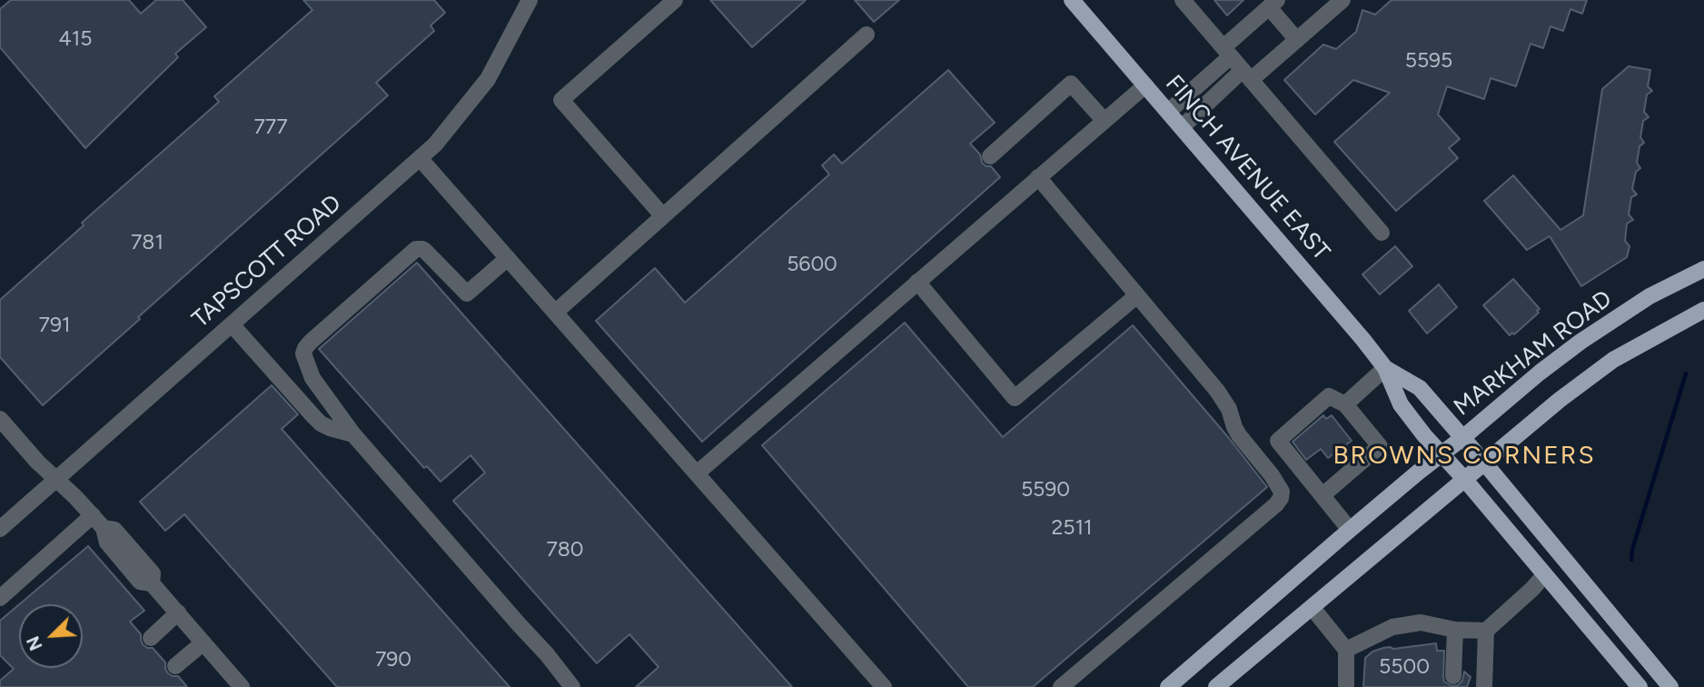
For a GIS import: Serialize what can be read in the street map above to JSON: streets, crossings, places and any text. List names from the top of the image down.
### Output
{
  "streets": {
    "main road": ["FINCH AVENUE EAST", "MARKHAM ROAD"],
    "street": ["TAPSCOTT ROAD"]
  },
  "crossings": [
    ["FINCH AVENUE EAST", "MARKHAM ROAD"]
  ],
  "districts": ["BROWNS CORNERS"],
  "house_numbers": [
    "415",
    "5595",
    "777",
    "781",
    "5600",
    "791",
    "5590",
    "2511",
    "780",
    "790",
    "5500"
  ],
  "north": "bottom left"
}
